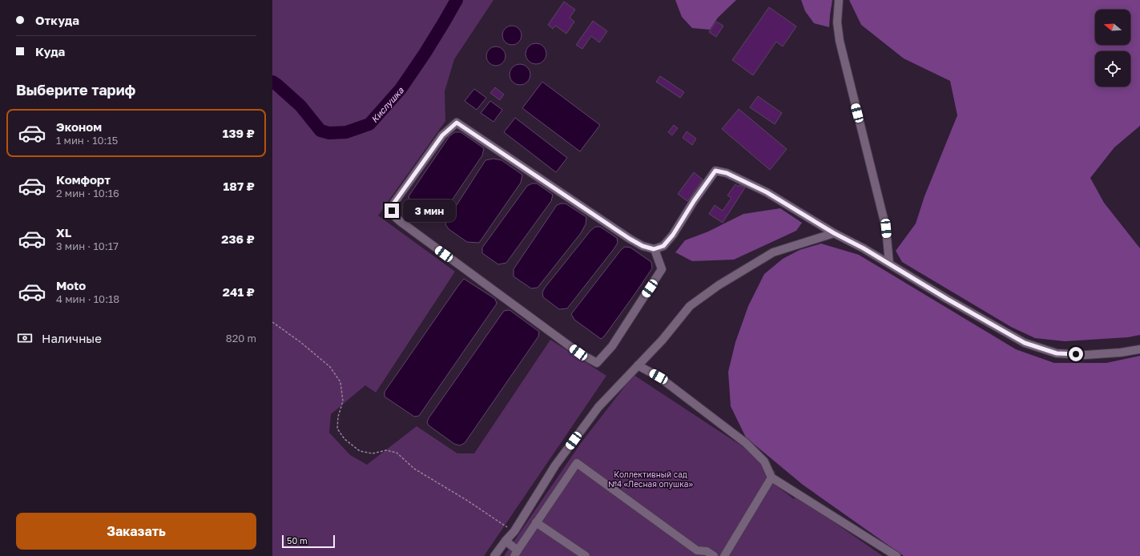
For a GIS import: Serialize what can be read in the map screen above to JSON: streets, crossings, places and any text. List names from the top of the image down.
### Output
{
  "water": ["Кислушка"],
  "parks": ["Коллективный сад №4 «Лесная опушка»"],
  "scale_bar": "50 m",
  "north": "left",
  "page": {
    "banner": ["Откуда", "Куда"],
    "heading": "Выберите тариф",
    "list": [
      {
        "name": "Эконом",
        "note": "1 мин · 10:15",
        "value": "139 ₽"
      },
      {
        "name": "Комфорт",
        "note": "2 мин · 10:16",
        "value": "187 ₽"
      },
      {
        "name": "XL",
        "note": "3 мин · 10:17",
        "value": "236 ₽"
      },
      {
        "name": "Moto",
        "note": "4 мин · 10:18",
        "value": "241 ₽"
      }
    ],
    "bubble": "3 мин",
    "pay": ["Наличные", "820 m"],
    "buttons": "Заказать",
    "scale": "50 m"
  }
}
